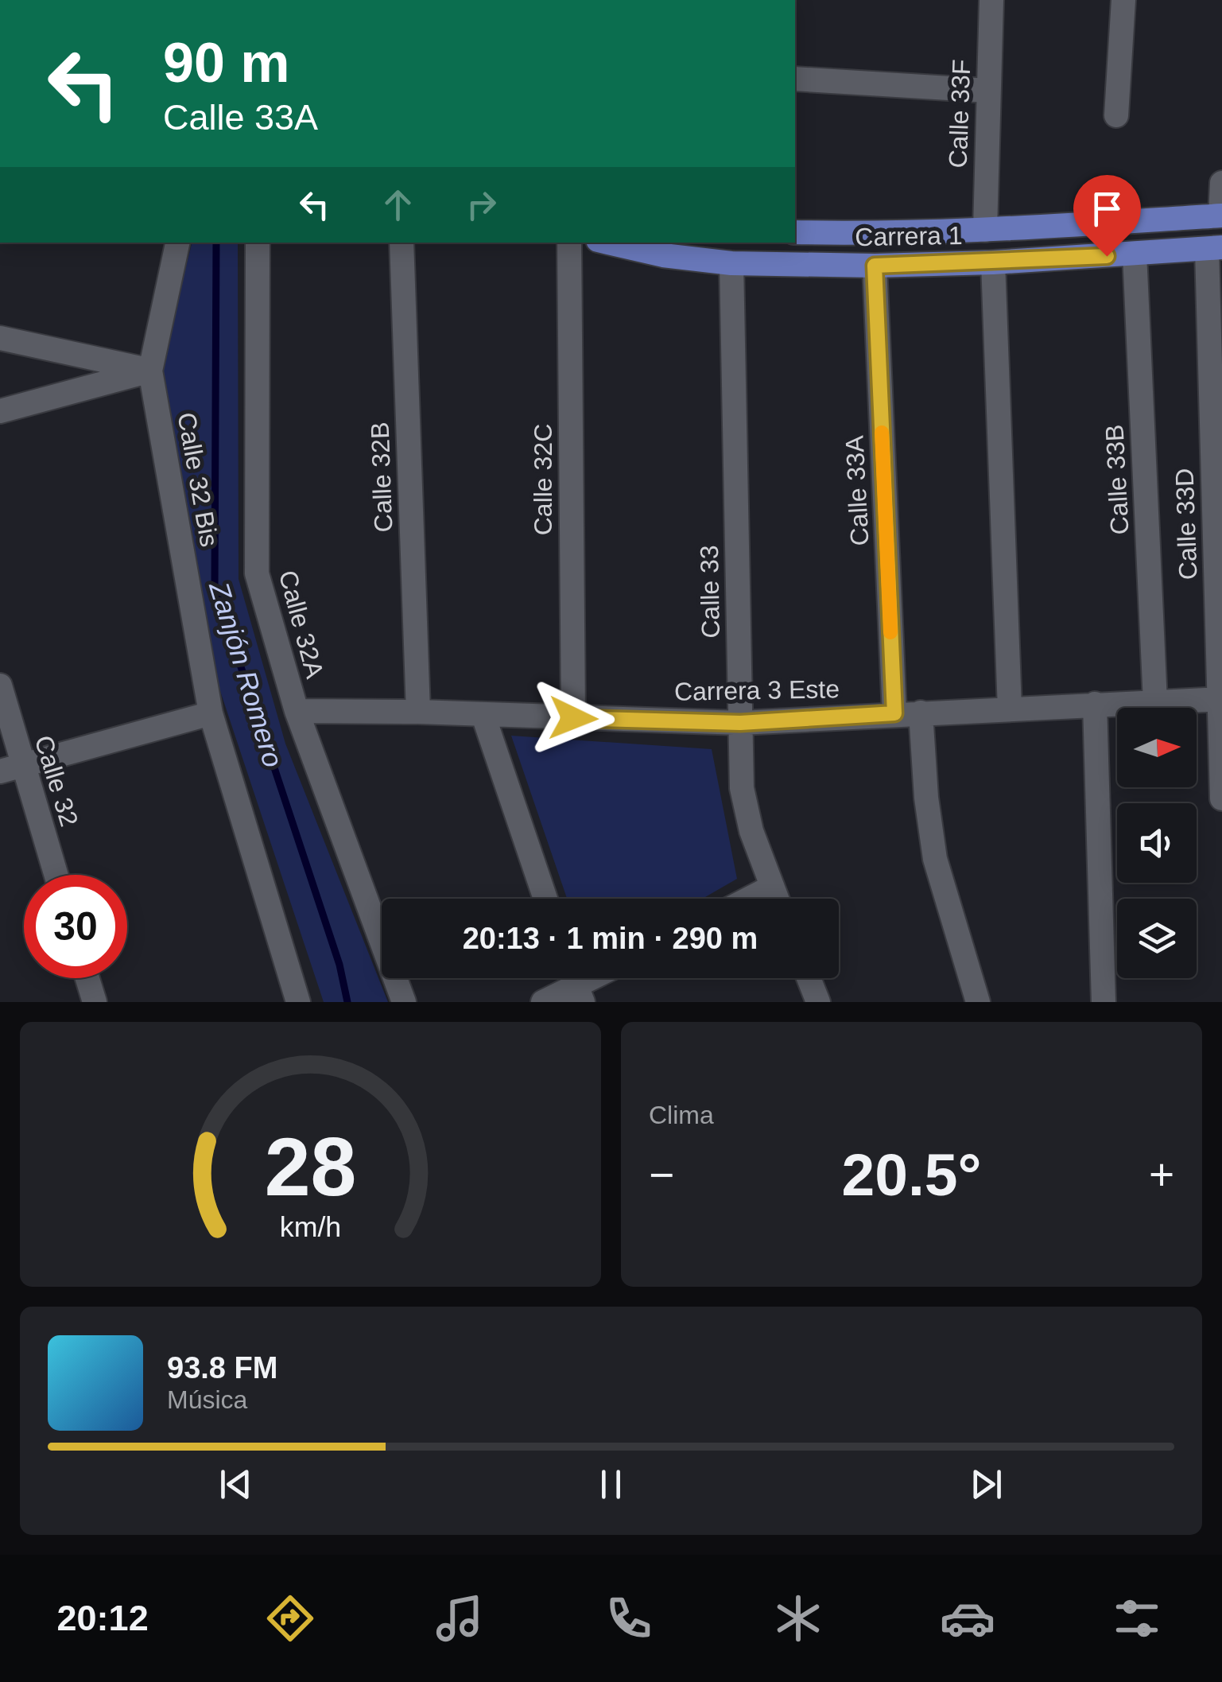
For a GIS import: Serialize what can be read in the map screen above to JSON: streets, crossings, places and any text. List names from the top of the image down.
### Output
{
  "streets": {
    "main road": ["Carrera 1"],
    "street": [
      "Calle 33F",
      "Calle 32B",
      "Calle 32 Bis",
      "Calle 32C",
      "Calle 33B",
      "Calle 33A",
      "Calle 33D",
      "Calle 33",
      "Calle 32A",
      "Carrera 3 Este",
      "Calle 32"
    ]
  },
  "crossings": [
    ["Calle 33F", "Carrera 1"],
    ["Carrera 1", "Calle 33B"],
    ["Carrera 1", "Calle 33A"],
    ["Carrera 1", "Calle 33D"],
    ["Carrera 1", "Calle 33"],
    ["Calle 32B", "Carrera 3 Este"],
    ["Calle 32C", "Carrera 3 Este"],
    ["Calle 33B", "Carrera 3 Este"],
    ["Calle 33A", "Carrera 3 Este"],
    ["Calle 33D", "Carrera 3 Este"],
    ["Calle 33", "Carrera 3 Este"],
    ["Calle 32A", "Carrera 3 Este"]
  ],
  "water": ["Zanjón Romero"],
  "north": "right",
  "page": {
    "turn": ["90 m", "Calle 33A"],
    "limit": "30",
    "trip": "20:13 · 1 min · 290 m",
    "tile": "Clima",
    "heat": ["−", "20.5°", "+"],
    "song": ["93.8 FM", "Música"],
    "tabs": "20:12",
    "gauge": ["28", "km/h"]
  }
}
